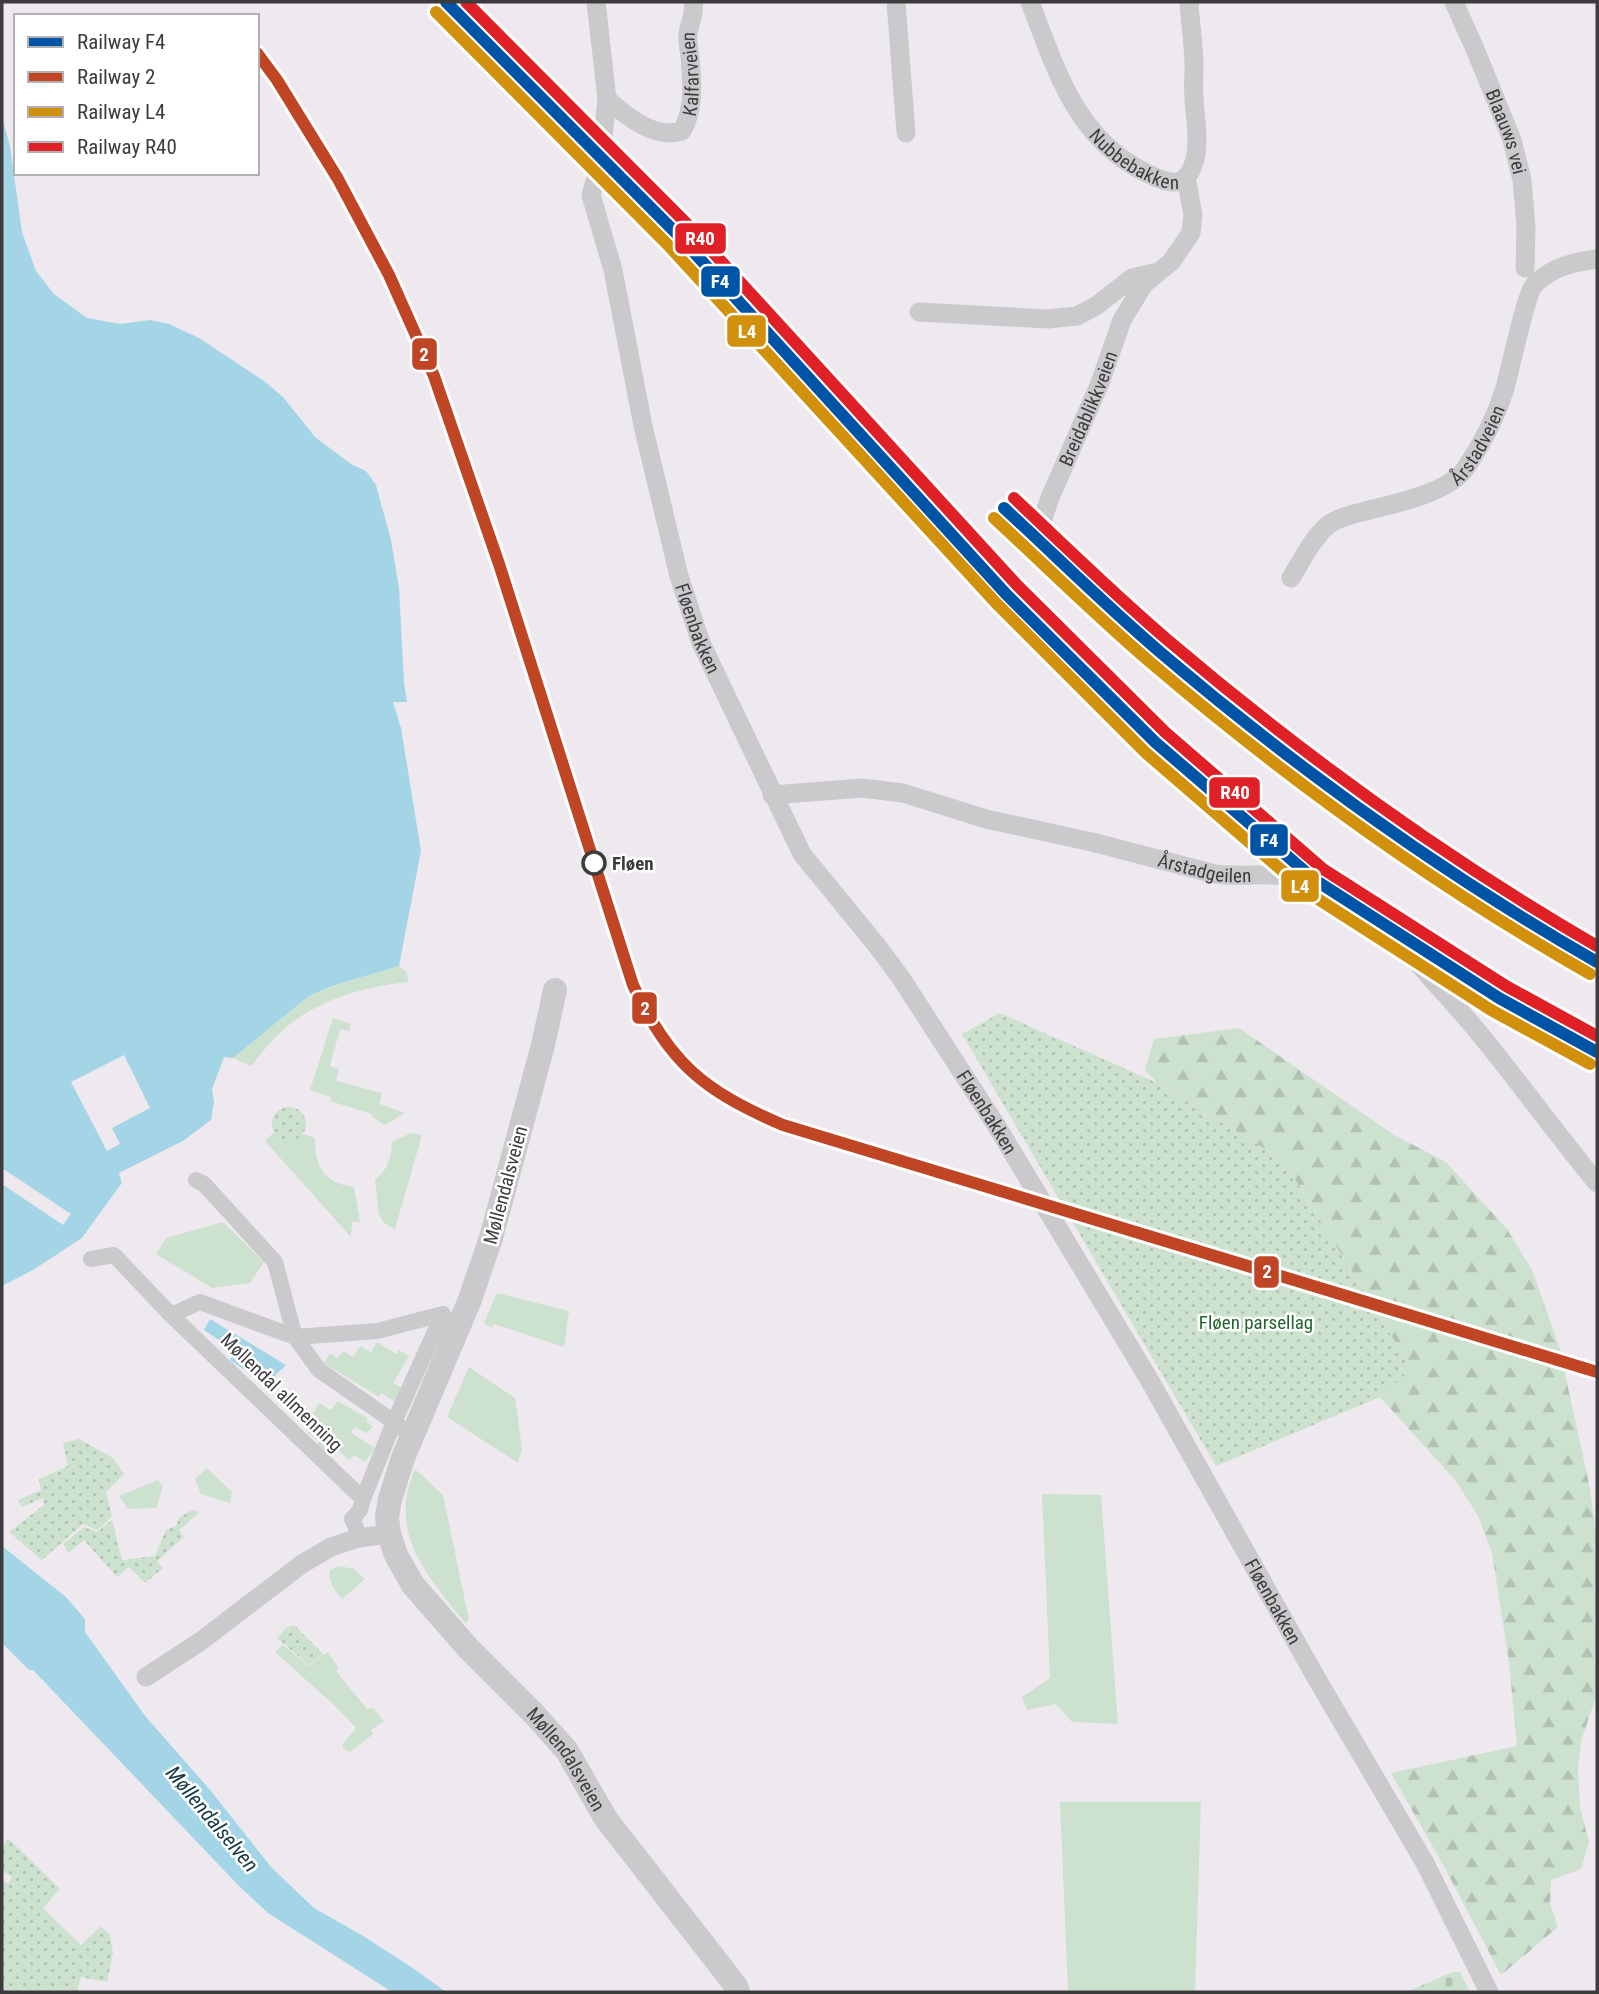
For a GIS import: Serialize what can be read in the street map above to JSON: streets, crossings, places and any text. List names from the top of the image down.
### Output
{
  "streets": {
    "street": [
      "Kalfarveien",
      "Blaauws vei",
      "Nubbebakken",
      "Breidablikkveien",
      "Årstadveien",
      "Fløenbakken",
      "Årstadgeilen",
      "Møllendalsveien",
      "Møllendal allmenning"
    ]
  },
  "crossings": [
    ["Kalfarveien", "Fløenbakken"],
    ["Nubbebakken", "Breidablikkveien"],
    ["Fløenbakken", "Årstadgeilen"],
    ["Møllendalsveien", "Møllendal allmenning"]
  ],
  "water": ["Møllendalselven"],
  "parks": ["Fløen parsellag"],
  "places": ["Fløen"],
  "lines": [
    "rail line F4",
    "rail line R40",
    "rail line L4",
    "rail line 2"
  ],
  "legend": [
    "Railway F4",
    "Railway 2",
    "Railway L4",
    "Railway R40"
  ]
}
